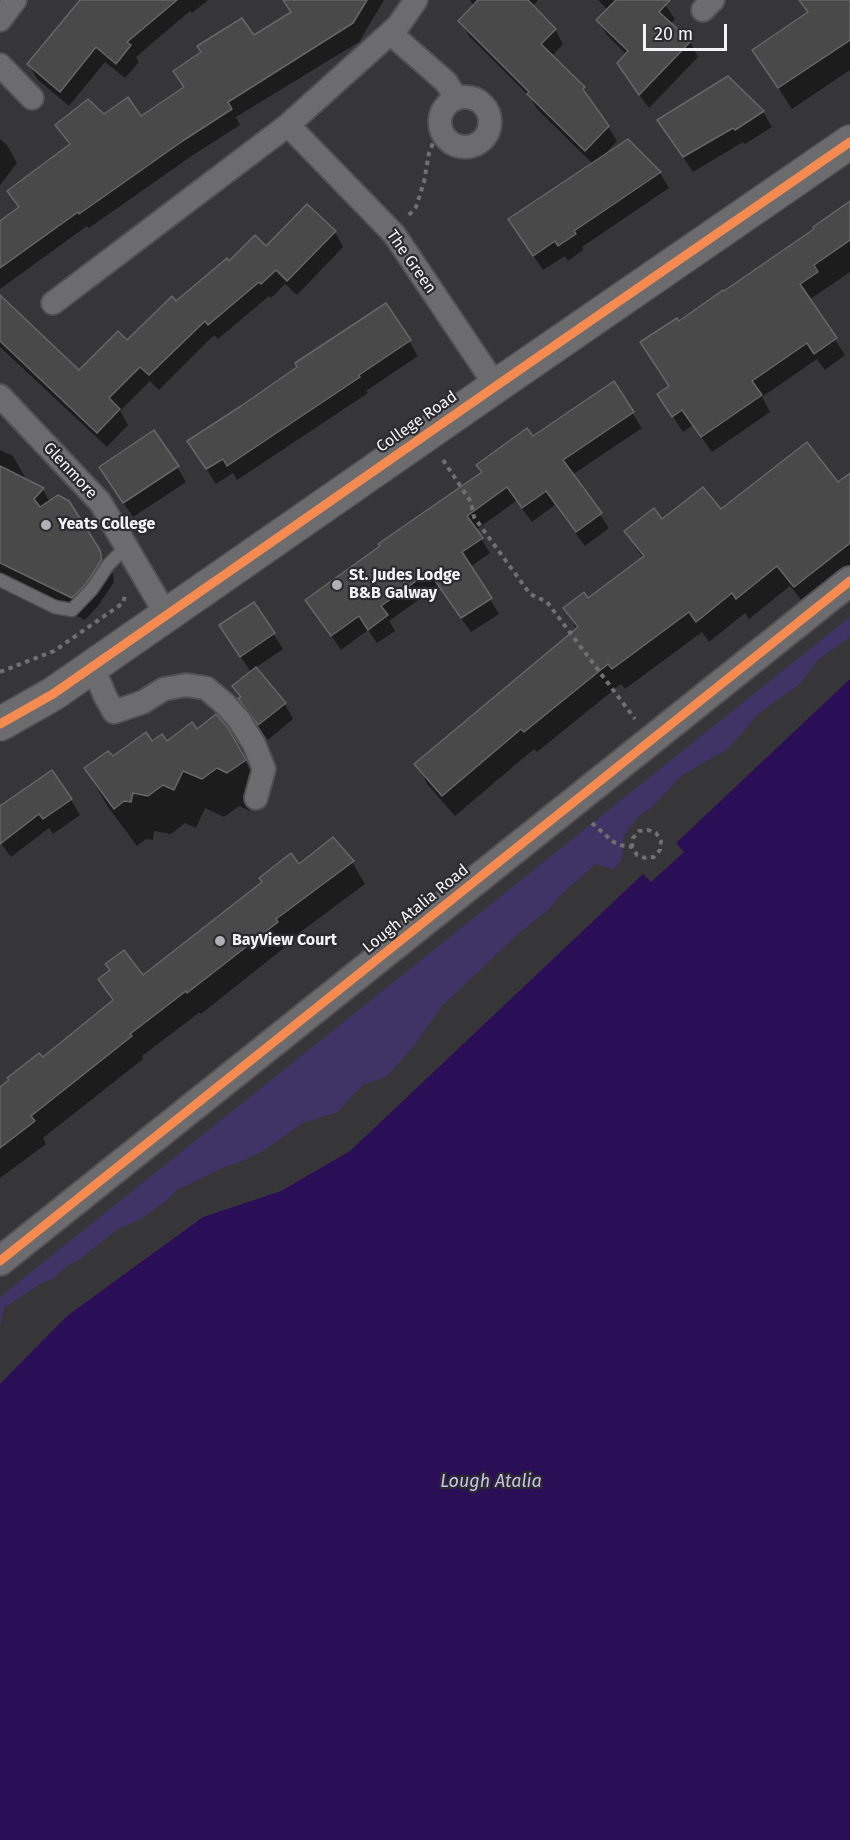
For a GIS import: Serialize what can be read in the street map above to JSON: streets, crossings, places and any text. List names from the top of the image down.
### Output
{
  "streets": {
    "main road": ["College Road"],
    "street": ["The Green", "Glenmore", "Lough Atalia Road"]
  },
  "crossings": [
    ["The Green", "College Road"],
    ["College Road", "Glenmore"]
  ],
  "water": ["Lough Atalia"],
  "places": ["Yeats College", "St. Judes Lodge B&B Galway", "BayView Court"],
  "scale_bar": "20 m"
}
